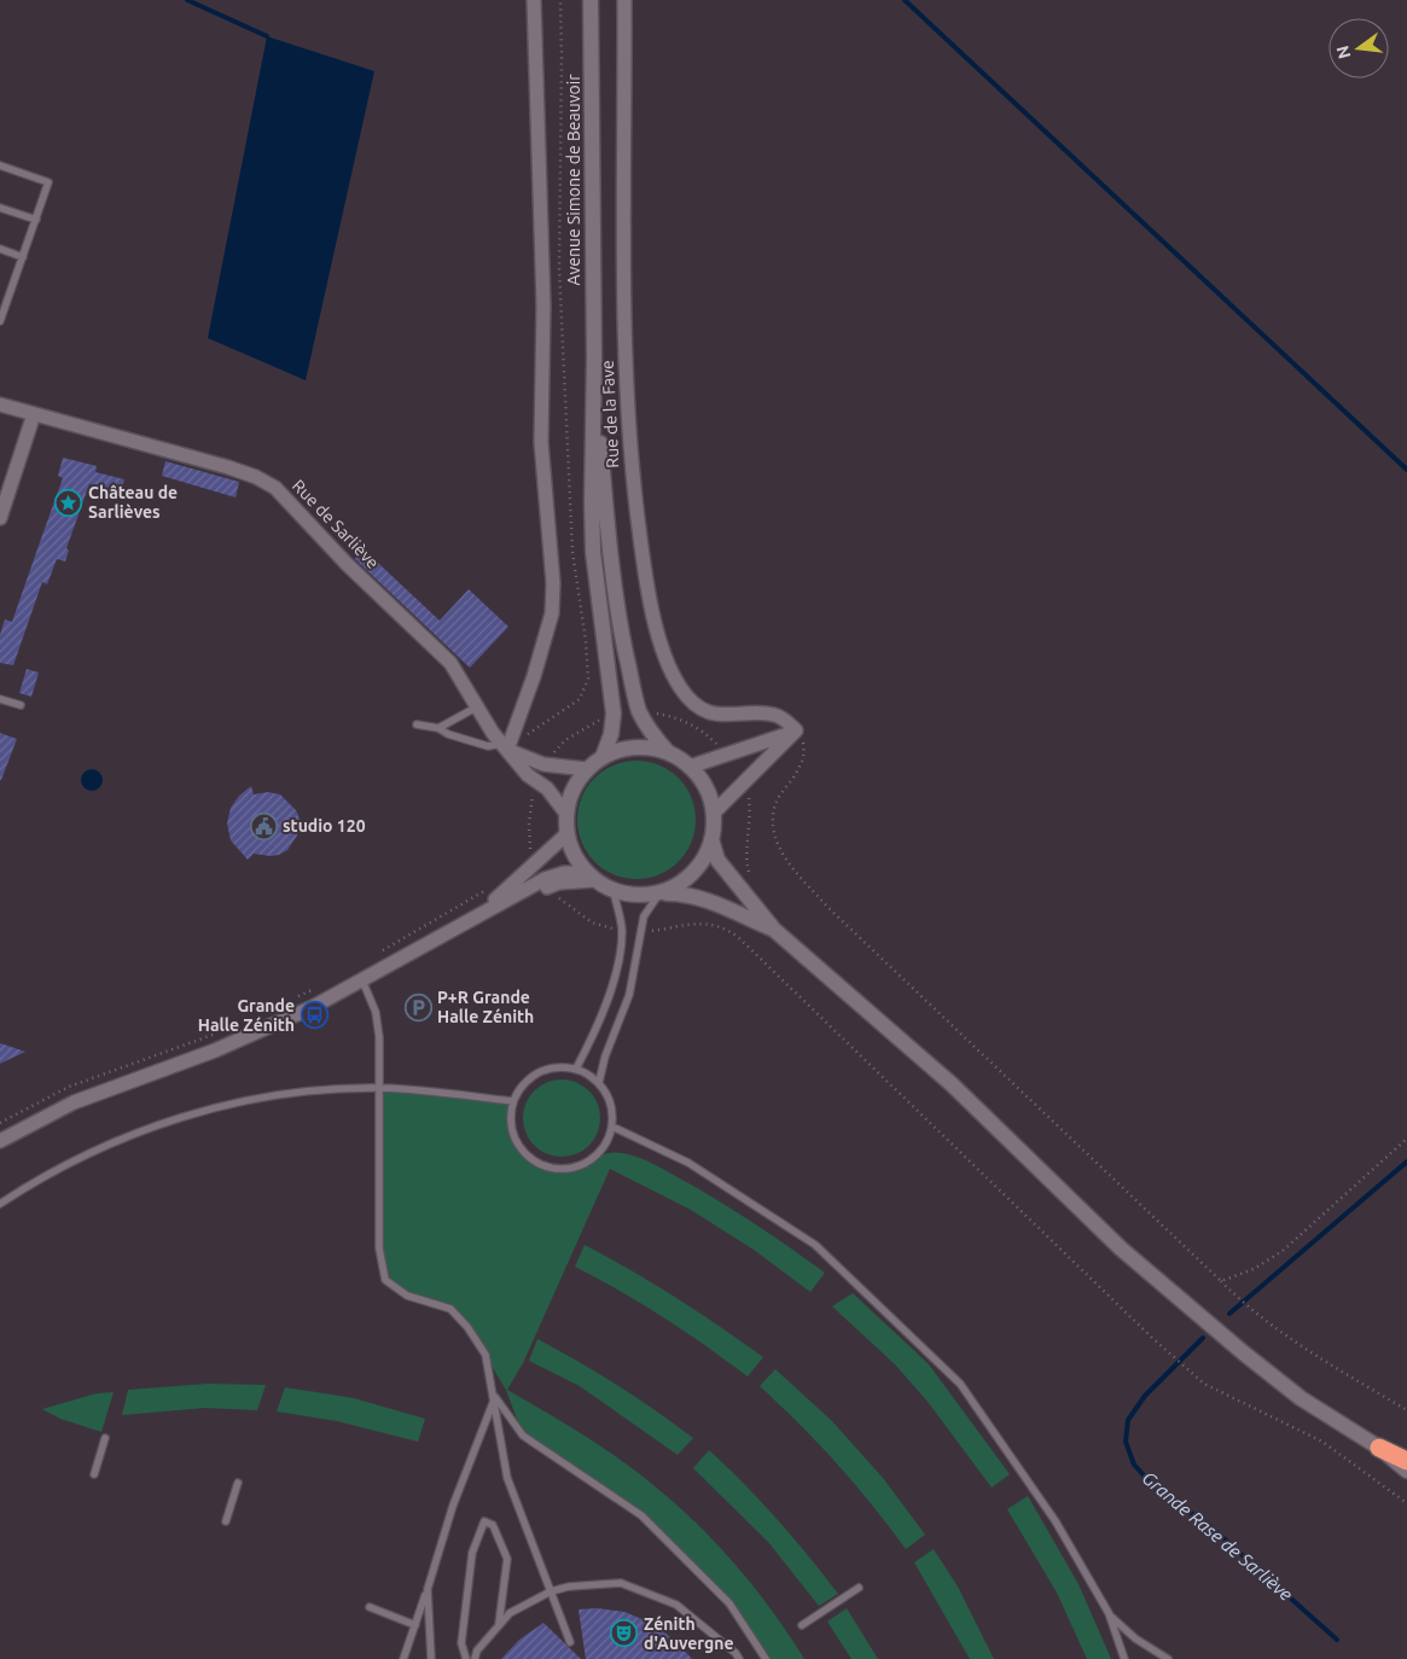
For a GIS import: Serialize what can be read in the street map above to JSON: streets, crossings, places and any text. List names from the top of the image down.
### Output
{
  "streets": {
    "main road": ["Avenue Simone de Beauvoir"],
    "street": ["Rue de la Fave", "Rue de Sarliève"]
  },
  "water": ["Grande Rase de Sarliève"],
  "places": {
    "place": ["Château de Sarlièves"],
    "public building": ["studio 120"],
    "parking": ["P+R Grande Halle Zénith"],
    "bus stop": ["Grande Halle Zénith"],
    "theatre": ["Zénith d'Auvergne"]
  },
  "north": "left"
}
